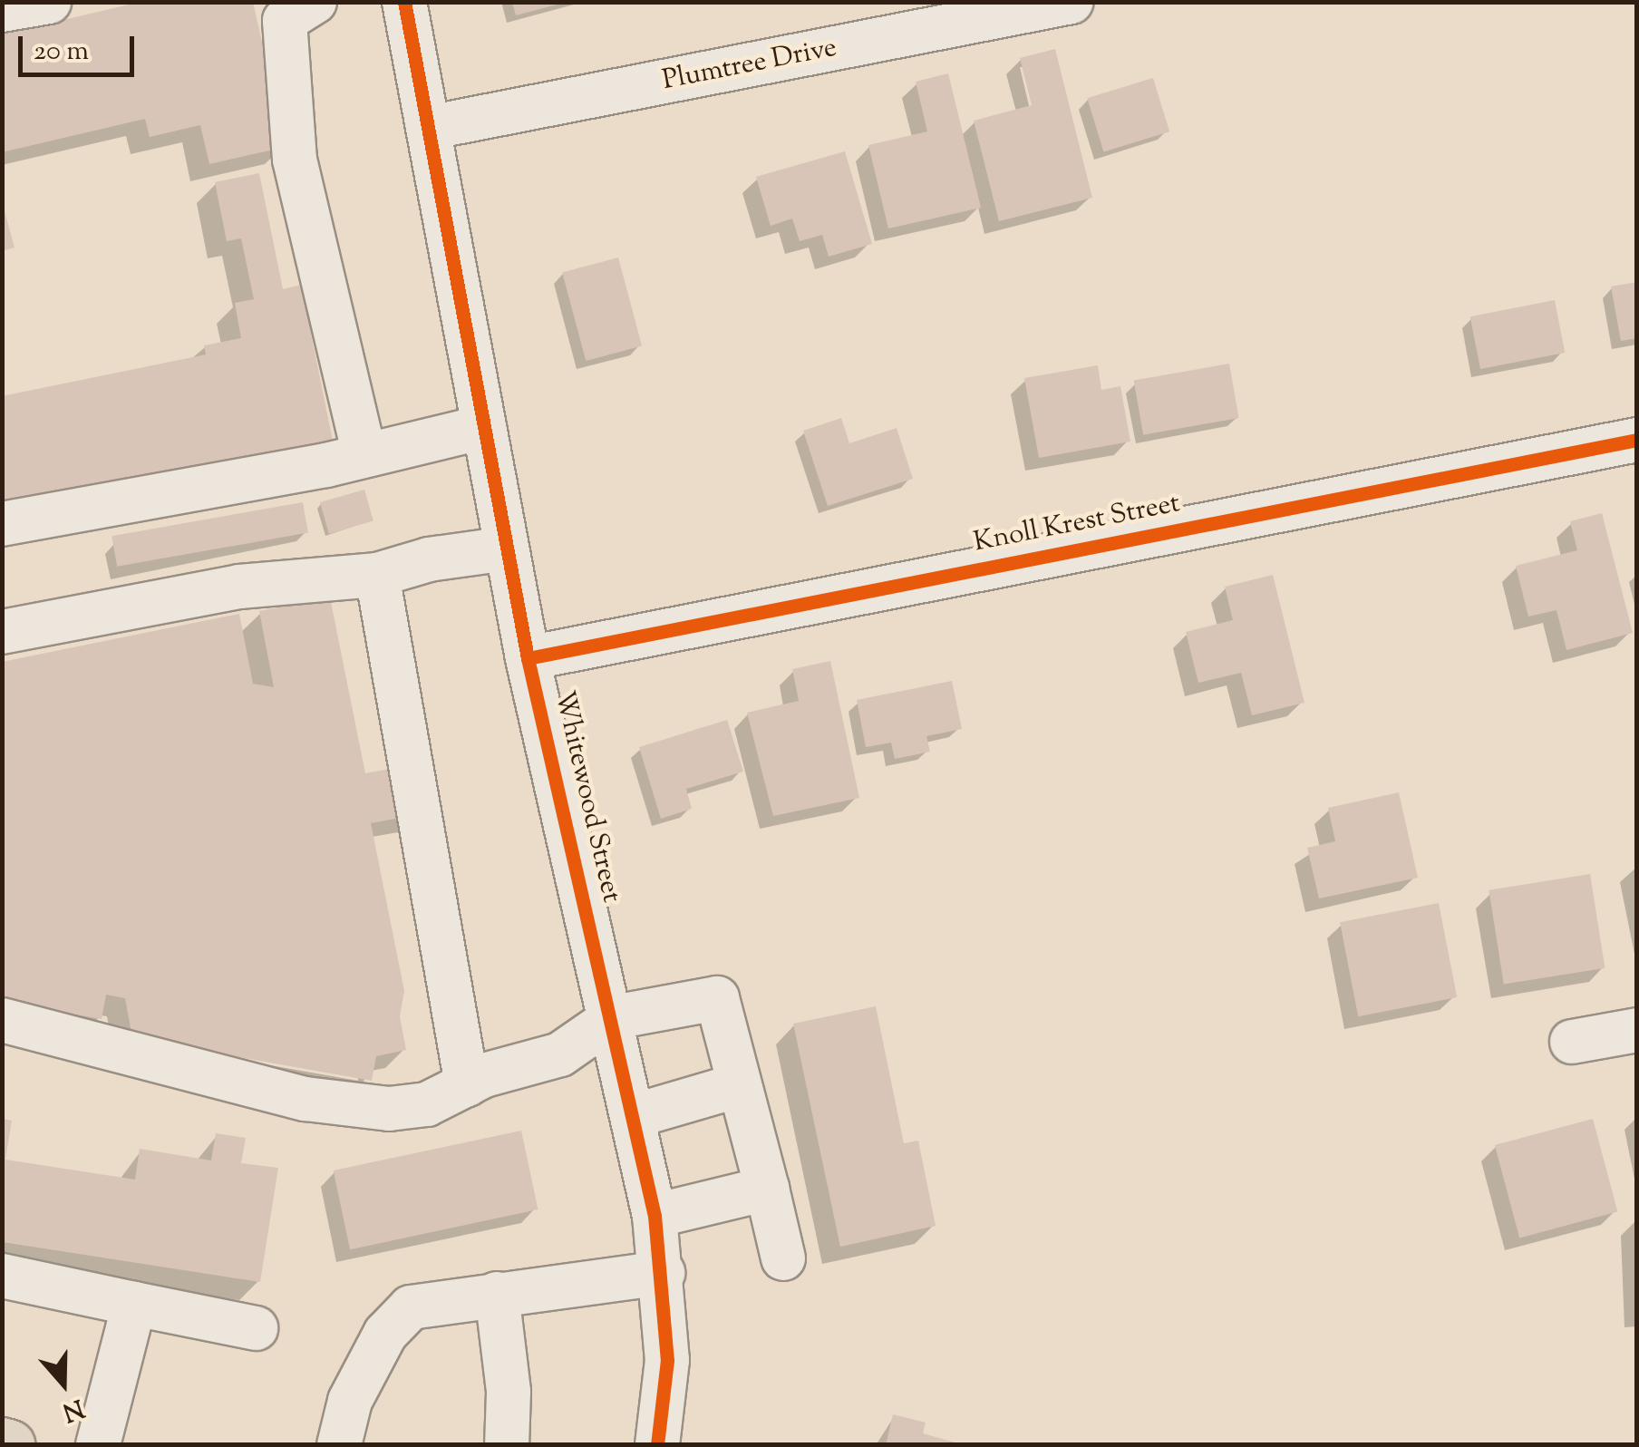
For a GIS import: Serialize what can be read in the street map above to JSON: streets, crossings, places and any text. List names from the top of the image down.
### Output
{
  "streets": {
    "street": ["Plumtree Drive", "Knoll Krest Street", "Whitewood Street"]
  },
  "crossings": [
    ["Plumtree Drive", "Whitewood Street"],
    ["Knoll Krest Street", "Whitewood Street"]
  ],
  "scale_bar": "20 m",
  "north": "bottom"
}
